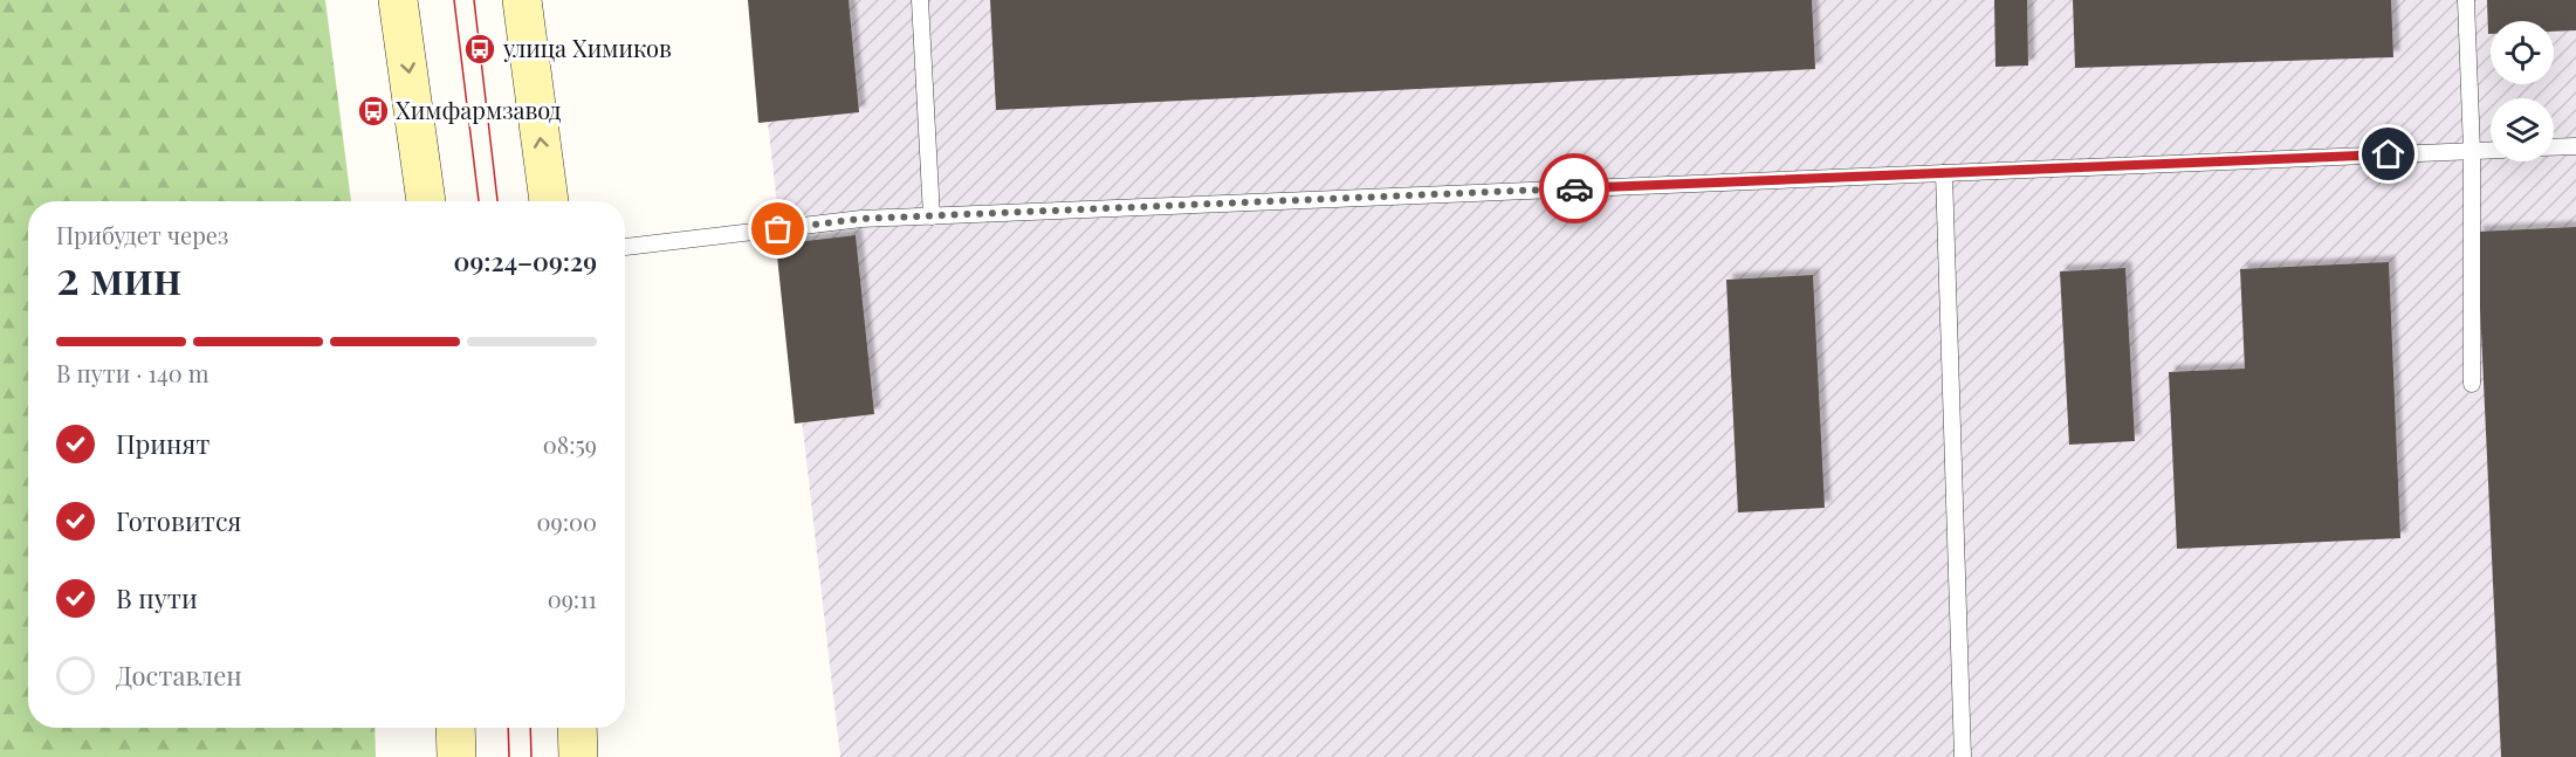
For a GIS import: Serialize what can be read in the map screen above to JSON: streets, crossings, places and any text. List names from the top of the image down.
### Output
{
  "places": {
    "bus stop": ["улица Химиков", "Химфармзавод"]
  },
  "page": {
    "heading": ["2 мин", "Прибудет через", "09:24–09:29"],
    "bar": "В пути · 140 m",
    "list": [
      ["Принят", "08:59"],
      ["Готовится", "09:00"],
      ["В пути", "09:11"],
      "Доставлен"
    ]
  }
}
